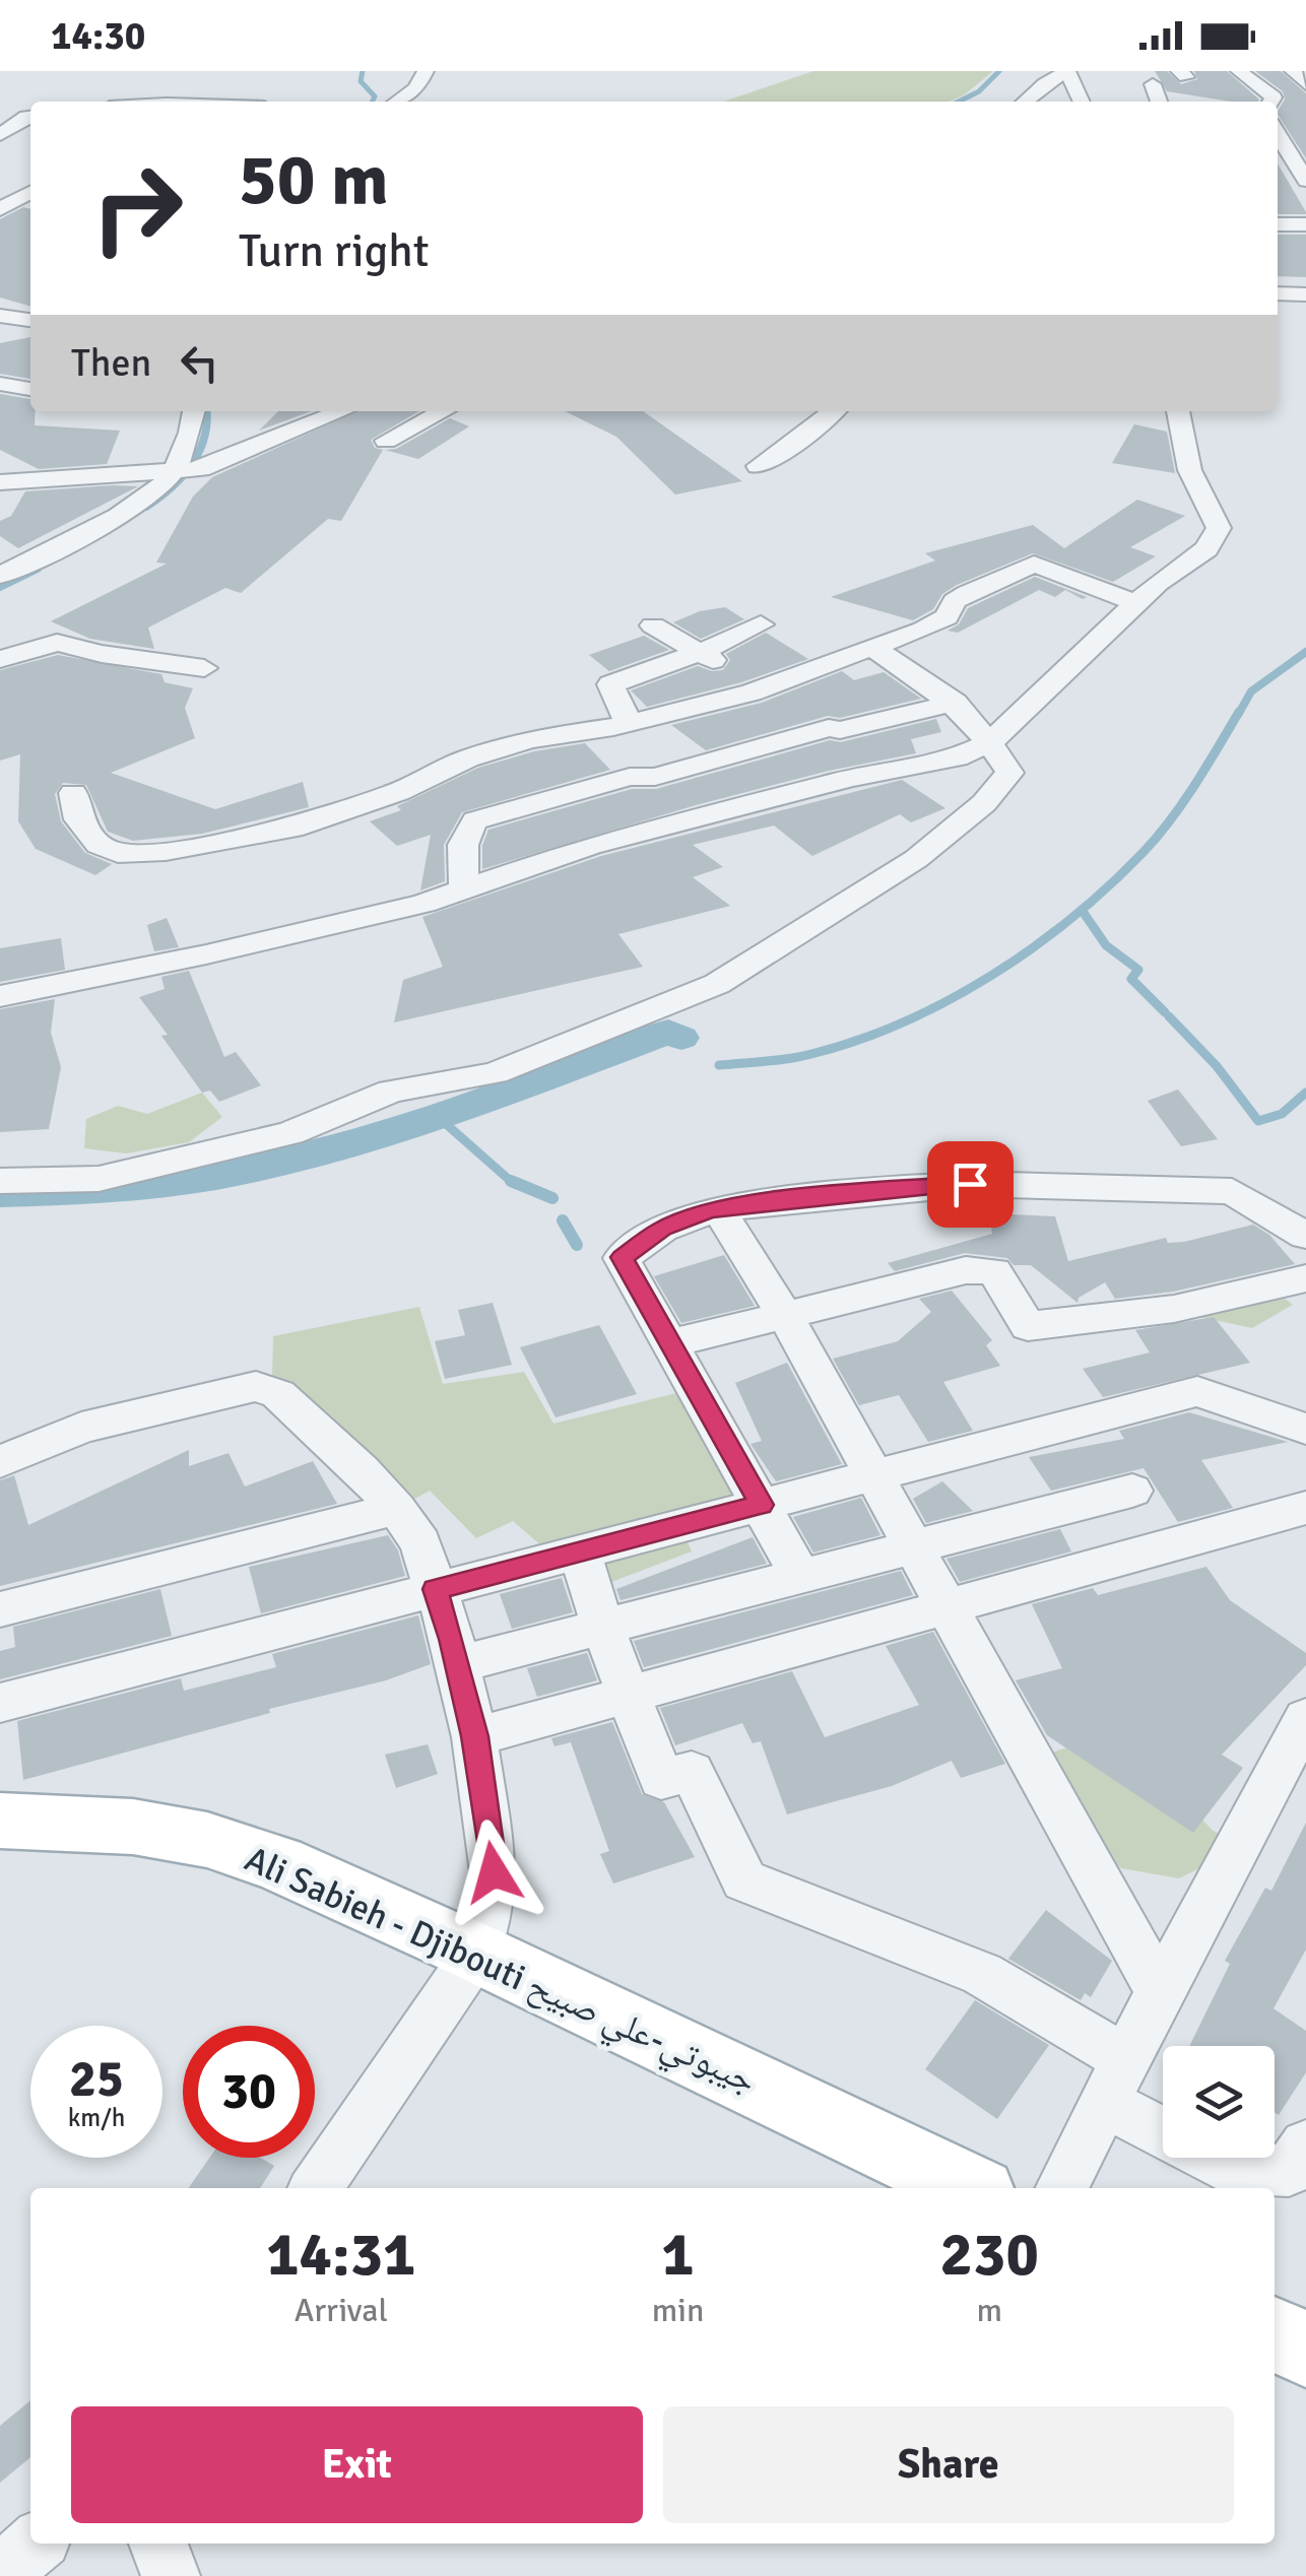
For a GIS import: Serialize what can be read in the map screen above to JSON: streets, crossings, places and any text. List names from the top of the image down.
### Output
{
  "streets": {
    "main road": ["Ali Sabieh - Djibouti جيبوتي-علي صبيح"]
  },
  "page": {
    "status": "14:30",
    "turn": ["50 m", "Turn right"],
    "then": "Then",
    "speed": "25 km/h",
    "limit": "30",
    "eta": [
      "14:31",
      "Arrival",
      "1",
      "min",
      "230",
      "m"
    ],
    "buttons": ["Exit", "Share"]
  }
}
